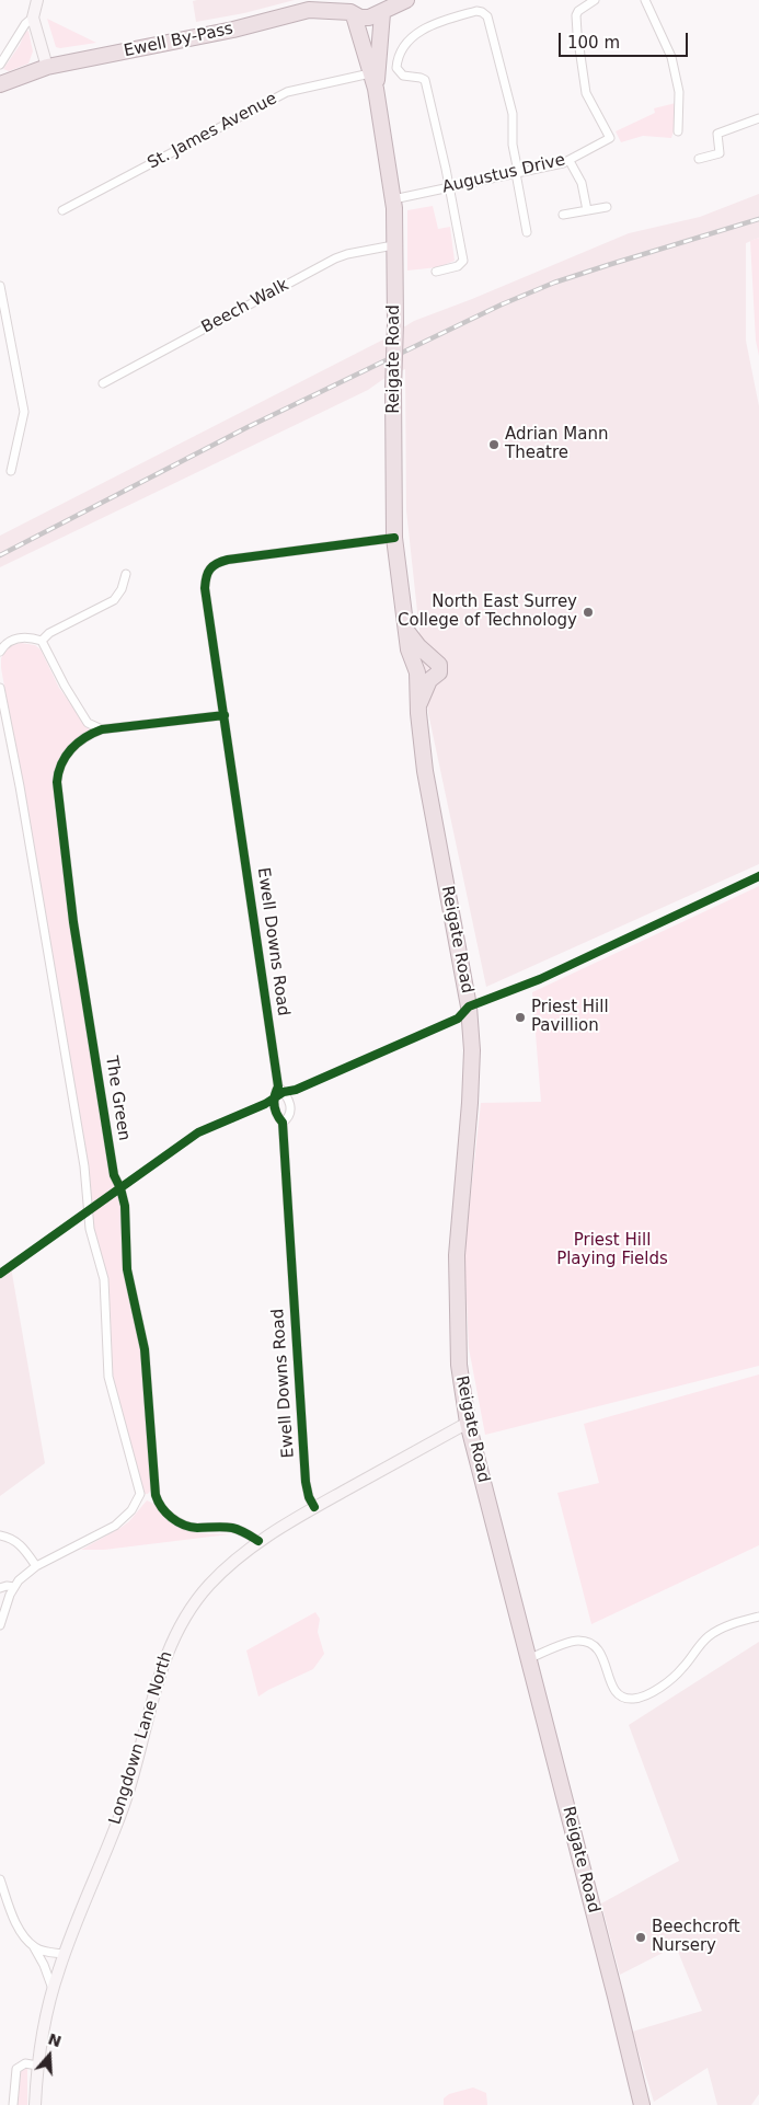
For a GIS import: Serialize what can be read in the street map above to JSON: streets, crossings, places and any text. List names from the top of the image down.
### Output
{
  "streets": {
    "highway": ["Ewell By-Pass", "Reigate Road"],
    "street": [
      "St. James Avenue",
      "Augustus Drive",
      "Beech Walk",
      "Ewell Downs Road",
      "The Green",
      "Longdown Lane North"
    ]
  },
  "crossings": [
    ["Ewell By-Pass", "Reigate Road"],
    ["St. James Avenue", "Reigate Road"],
    ["Augustus Drive", "Reigate Road"],
    ["Beech Walk", "Reigate Road"],
    ["Reigate Road", "Ewell Downs Road"],
    ["Reigate Road", "Longdown Lane North"],
    ["Ewell Downs Road", "The Green"],
    ["Ewell Downs Road", "Longdown Lane North"]
  ],
  "parks": ["Priest Hill Playing Fields"],
  "places": [
    "Adrian Mann Theatre",
    "North East Surrey College of Technology",
    "Priest Hill Pavillion",
    "Beechcroft Nursery"
  ],
  "scale_bar": "100 m",
  "north": "top"
}
